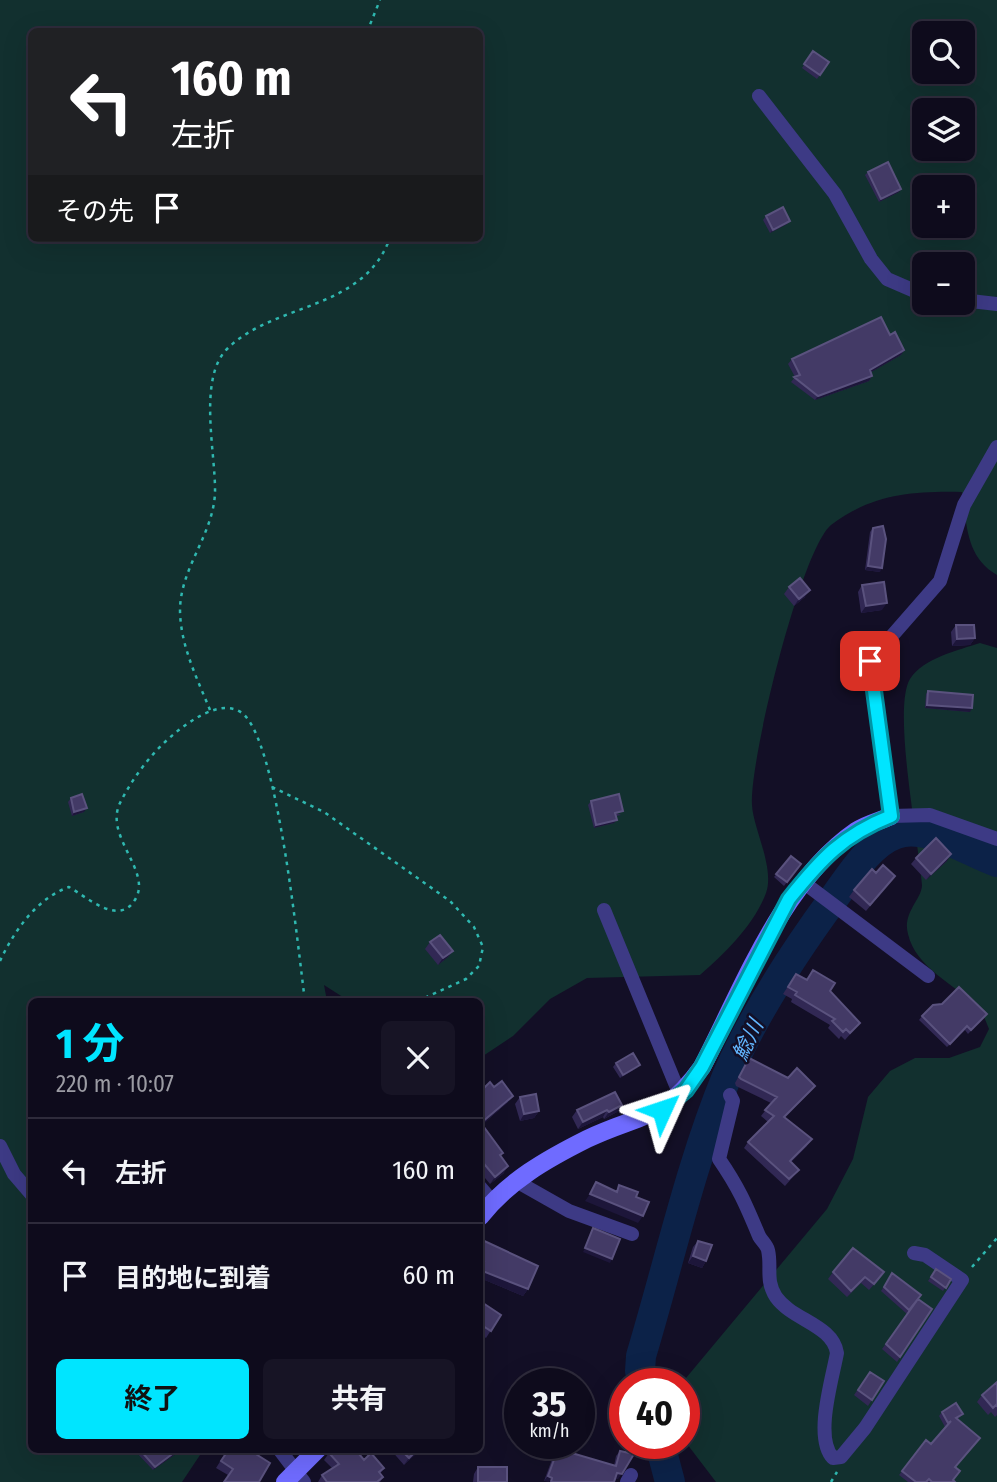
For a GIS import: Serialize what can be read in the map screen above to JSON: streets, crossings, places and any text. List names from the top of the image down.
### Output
{
  "water": ["鯰川"],
  "page": {
    "map_buttons": ["+", "−"],
    "turn": ["160 m", "左折"],
    "then": "その先",
    "heading": ["1 分", "220 m · 10:07"],
    "list": [
      {
        "name": "左折",
        "value": "160 m"
      },
      {
        "name": "目的地に到着",
        "value": "60 m"
      }
    ],
    "buttons": ["終了", "共有"],
    "speed": "35 km/h",
    "limit": "40"
  }
}
